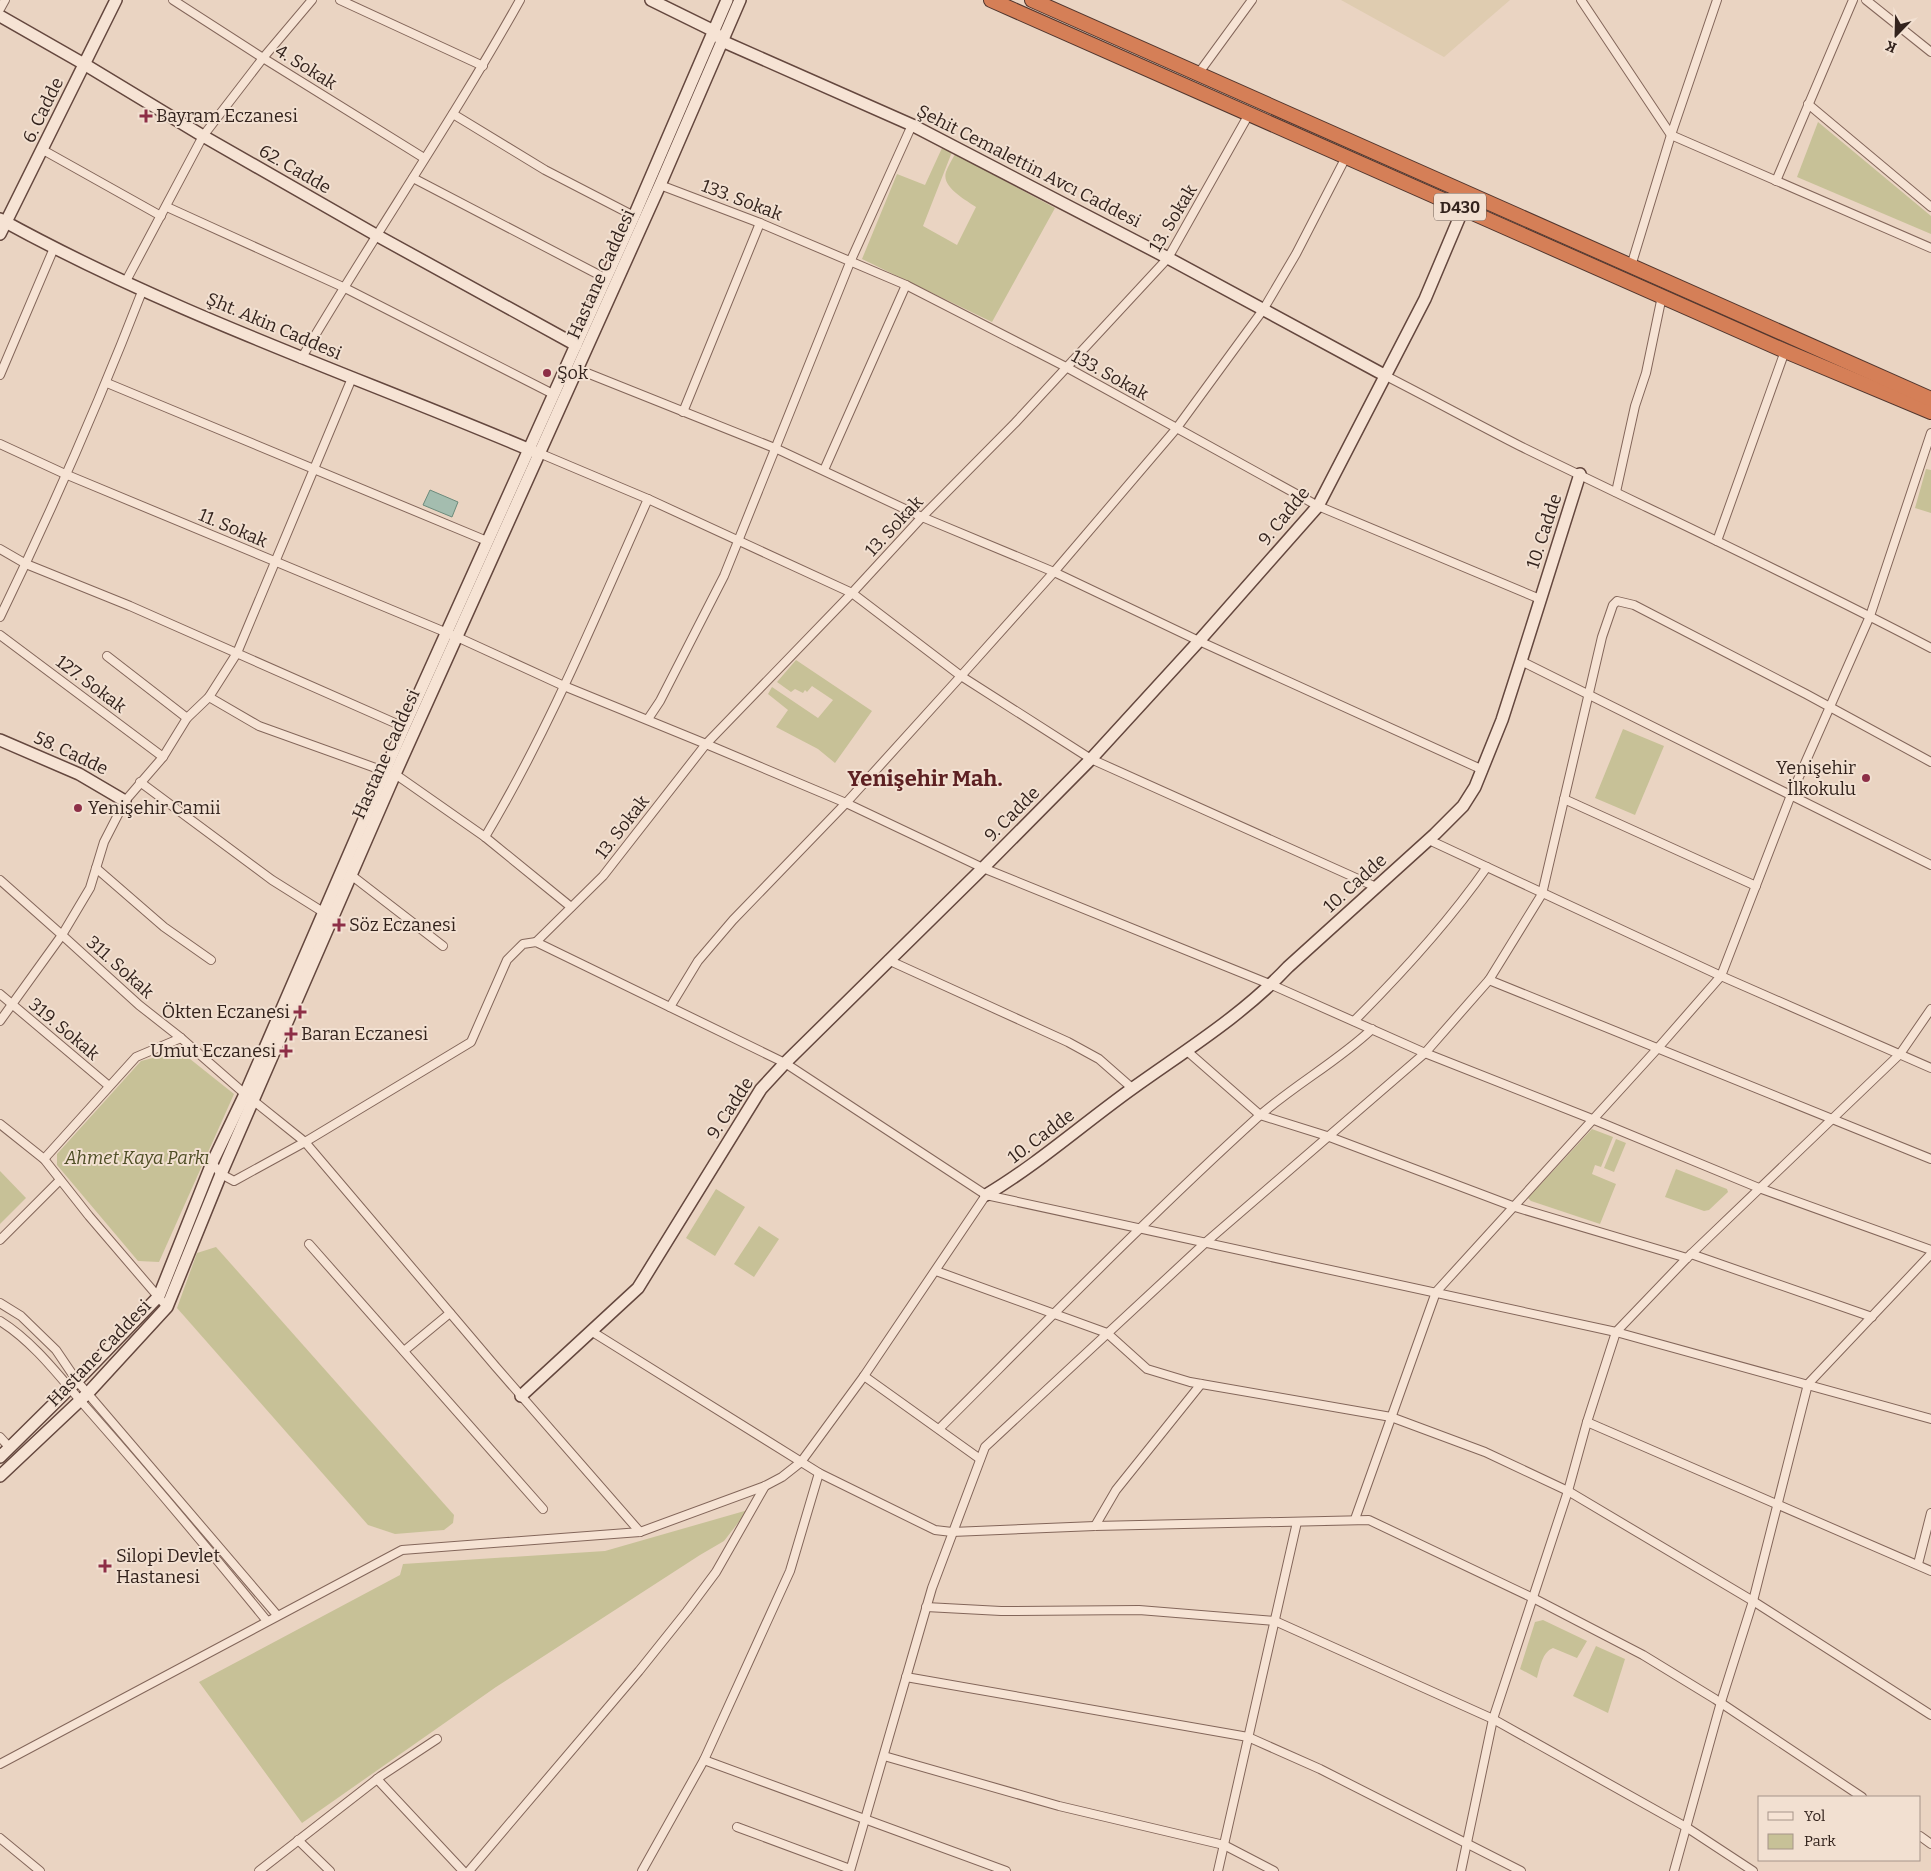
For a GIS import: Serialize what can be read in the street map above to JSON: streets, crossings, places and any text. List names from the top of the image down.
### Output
{
  "streets": {
    "highway": ["D430"],
    "street": [
      "4. Sokak",
      "6. Cadde",
      "Şehit Cemalettin Avcı Caddesi",
      "62. Cadde",
      "133. Sokak",
      "13. Sokak",
      "Hastane Caddesi",
      "Şht. Akin Caddesi",
      "9. Cadde",
      "11. Sokak",
      "10. Cadde",
      "127. Sokak",
      "58. Cadde",
      "311. Sokak",
      "319. Sokak"
    ]
  },
  "crossings": [
    ["6. Cadde", "62. Cadde"],
    ["6. Cadde", "Şht. Akin Caddesi"],
    ["Şehit Cemalettin Avcı Caddesi", "13. Sokak"],
    ["Şehit Cemalettin Avcı Caddesi", "Hastane Caddesi"],
    ["Şehit Cemalettin Avcı Caddesi", "9. Cadde"],
    ["62. Cadde", "Hastane Caddesi"],
    ["133. Sokak", "13. Sokak"],
    ["133. Sokak", "Hastane Caddesi"],
    ["133. Sokak", "9. Cadde"],
    ["133. Sokak", "10. Cadde"],
    ["D430", "13. Sokak"],
    ["D430", "9. Cadde"],
    ["13. Sokak", "Hastane Caddesi"],
    ["13. Sokak", "11. Sokak"],
    ["13. Sokak", "311. Sokak"],
    ["Hastane Caddesi", "Şht. Akin Caddesi"],
    ["Hastane Caddesi", "11. Sokak"],
    ["Hastane Caddesi", "311. Sokak"],
    ["9. Cadde", "11. Sokak"],
    ["9. Cadde", "311. Sokak"],
    ["11. Sokak", "10. Cadde"]
  ],
  "districts": ["Yenişehir Mah."],
  "parks": ["Ahmet Kaya Parkı"],
  "places": {
    "health": [
      "Bayram Eczanesi",
      "Söz Eczanesi",
      "Ökten Eczanesi",
      "Baran Eczanesi",
      "Umut Eczanesi",
      "Silopi Devlet Hastanesi"
    ],
    "other": ["Şok", "Yenişehir İlkokulu", "Yenişehir Camii"]
  },
  "legend": ["Yol", "Park"],
  "north": "bottom left"
}
